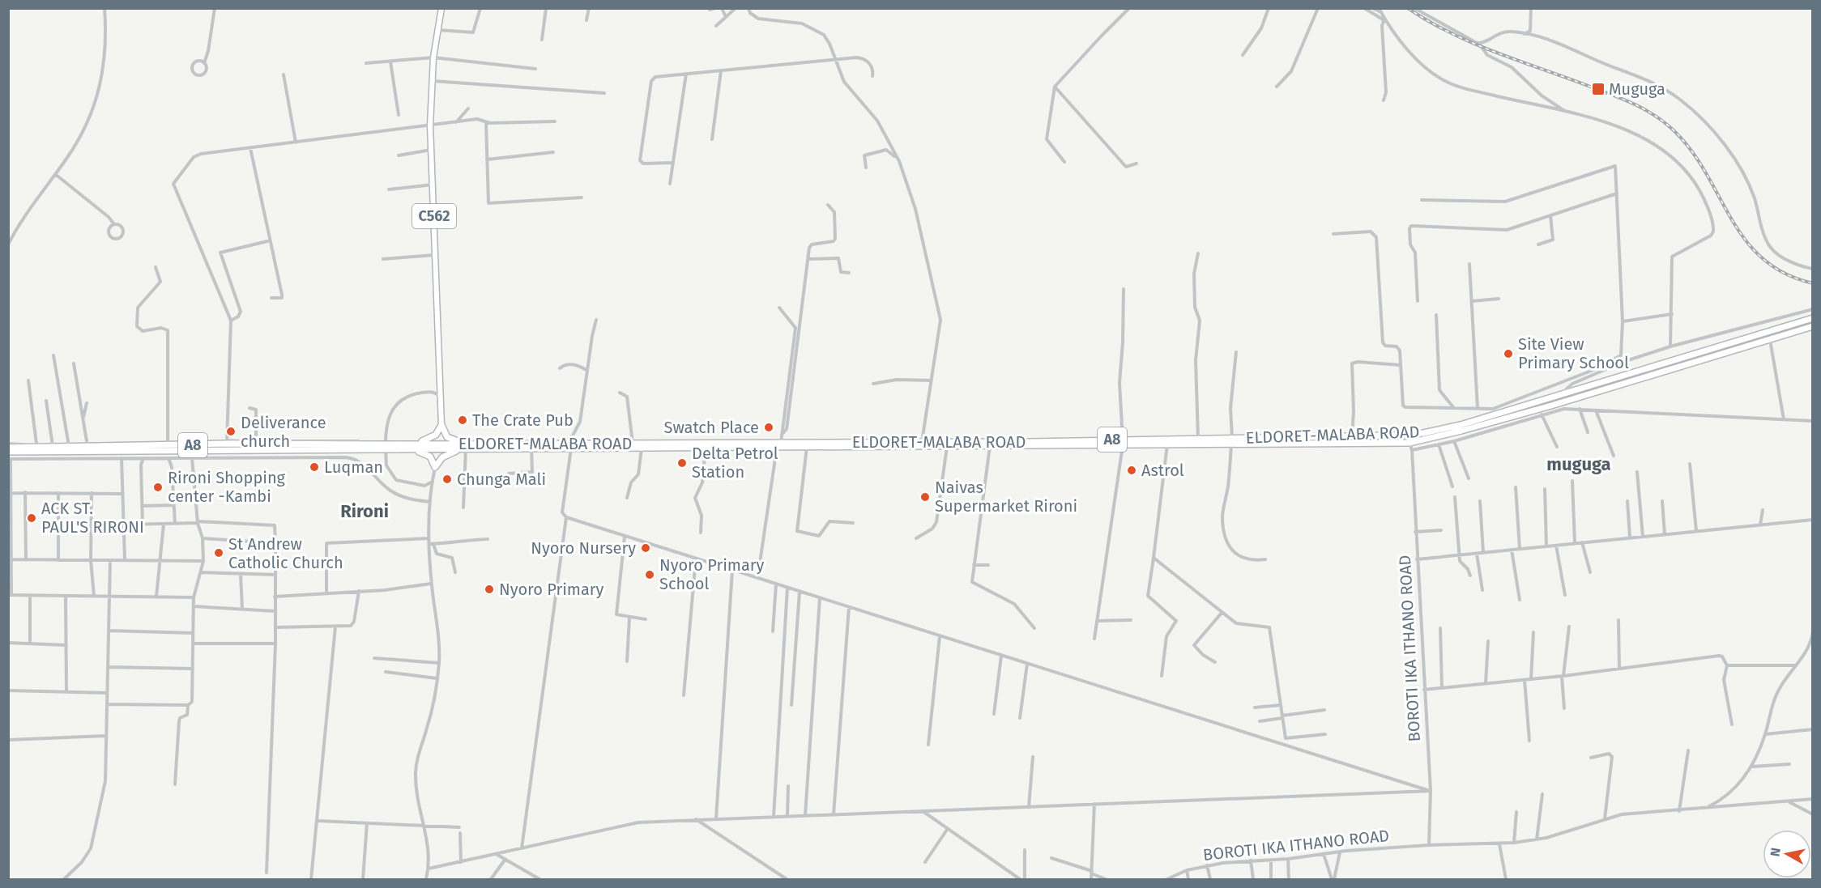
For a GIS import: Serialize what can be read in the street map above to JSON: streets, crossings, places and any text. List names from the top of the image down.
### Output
{
  "streets": {
    "highway": ["ELDORET-MALABA ROAD", "A8"],
    "main road": ["C562"],
    "street": ["BOROTI IKA ITHANO ROAD"]
  },
  "crossings": [
    ["ELDORET-MALABA ROAD", "BOROTI IKA ITHANO ROAD"]
  ],
  "districts": ["muguga", "Rironi"],
  "places": {
    "transit": ["Muguga"],
    "other": [
      "Site View Primary School",
      "The Crate Pub",
      "Swatch Place",
      "Deliverance church",
      "Delta Petrol Station",
      "Luqman",
      "Astrol",
      "Chunga Mali",
      "Rironi Shopping center -Kambi",
      "Naivas Supermarket Rironi",
      "ACK ST. PAUL'S RIRONI",
      "Nyoro Nursery",
      "St Andrew Catholic Church",
      "Nyoro Primary School",
      "Nyoro Primary"
    ]
  },
  "north": "left"
}
